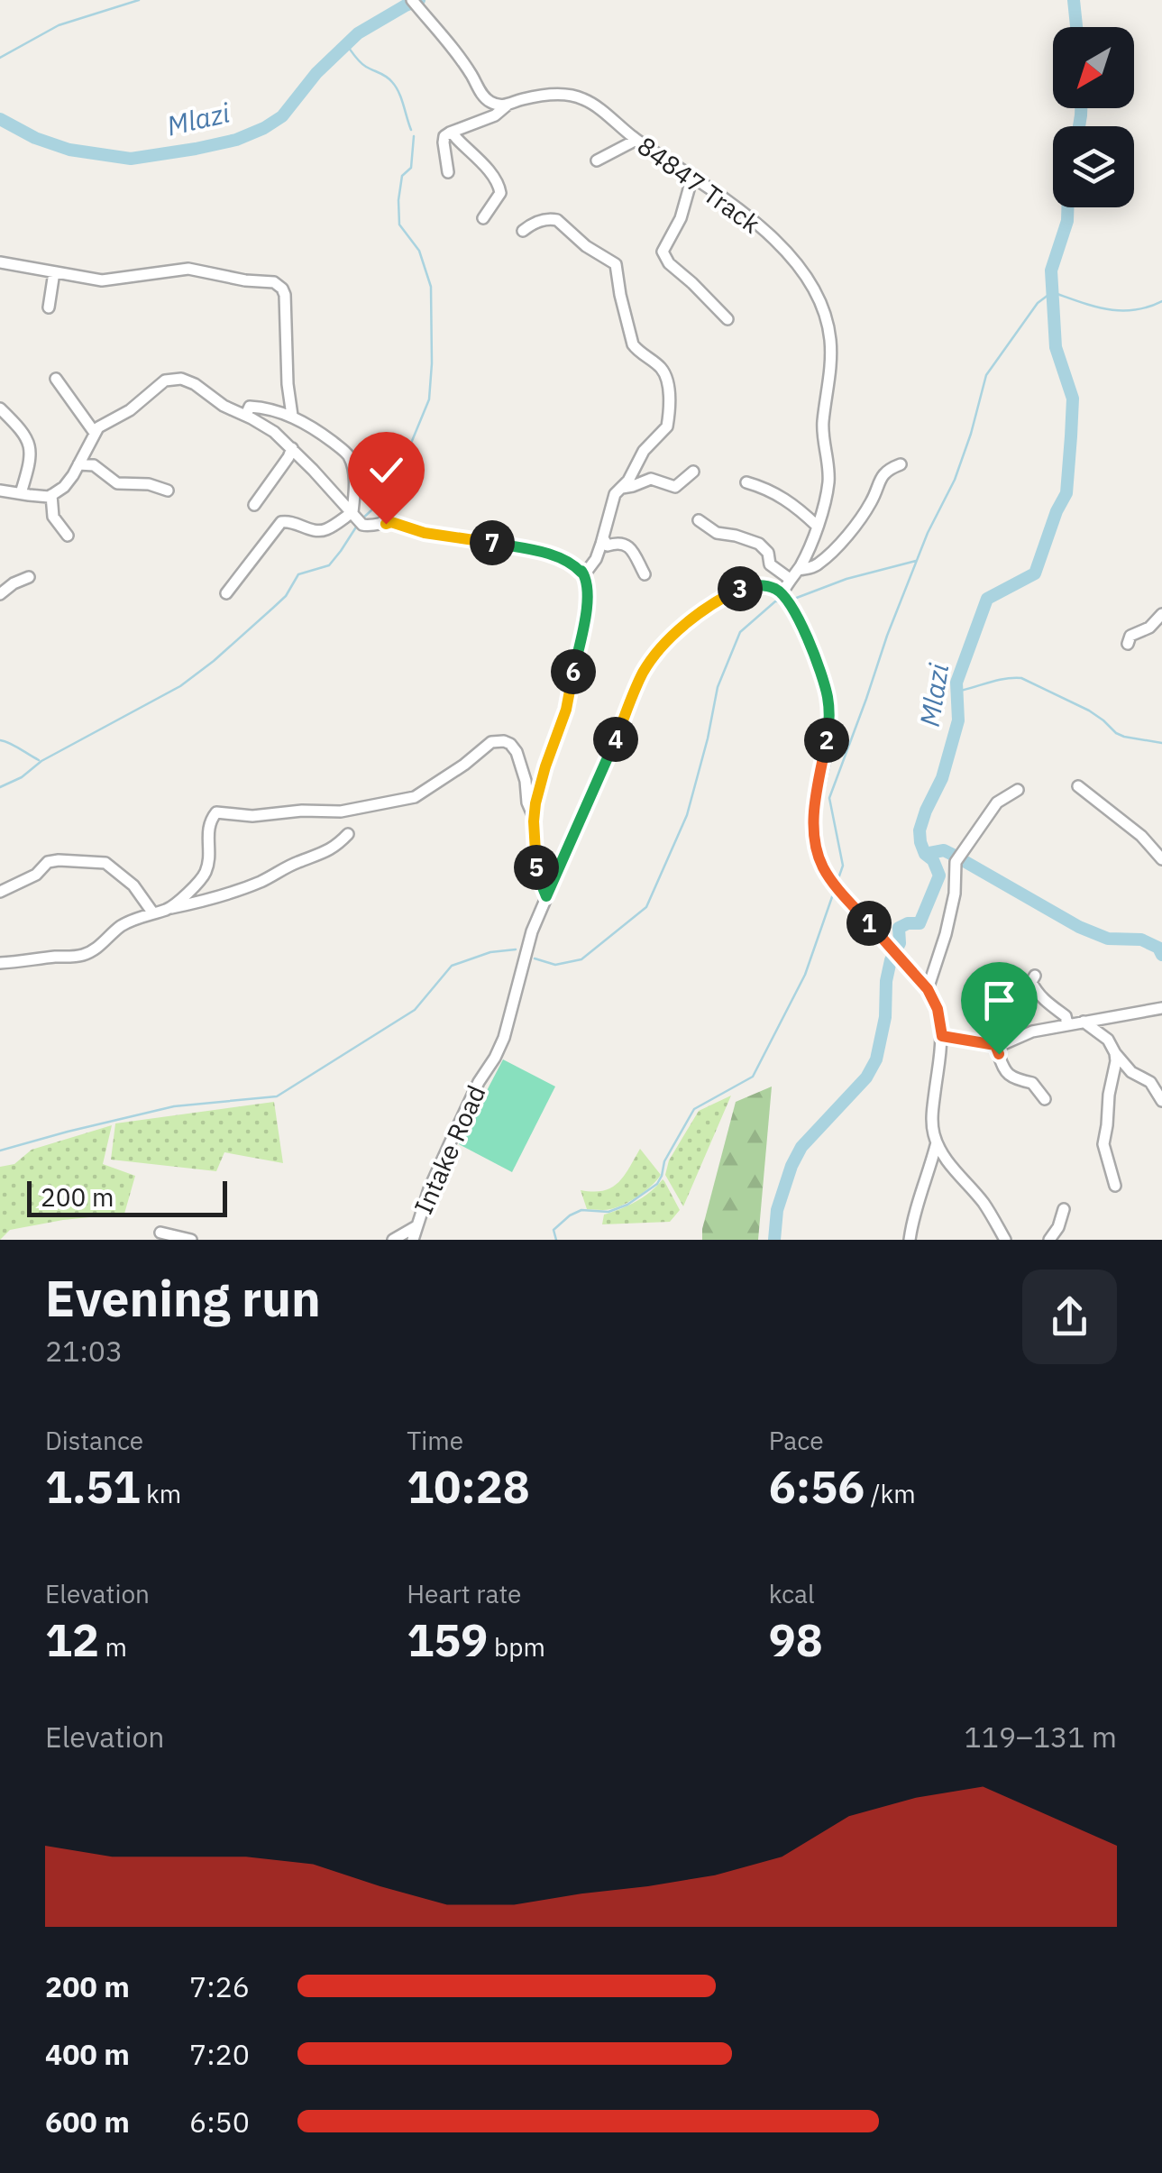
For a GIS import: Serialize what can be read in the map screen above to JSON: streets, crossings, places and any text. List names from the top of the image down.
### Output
{
  "streets": {
    "street": ["84847 Track", "Intake Road"]
  },
  "crossings": [
    ["84847 Track", "Intake Road"]
  ],
  "water": ["Mlazi"],
  "scale_bar": "200 m",
  "north": "bottom left",
  "page": {
    "pins": [
      "7",
      "3",
      "6",
      "4",
      "2",
      "5",
      "1"
    ],
    "scale": "200 m",
    "heading": ["Evening run", "21:03"],
    "stats": [
      ["Distance", "1.51 km"],
      ["Time", "10:28"],
      ["Pace", "6:56 /km"],
      ["Elevation", "12 m"],
      ["Heart rate", "159 bpm"],
      ["kcal", "98"]
    ],
    "chart": ["Elevation", "119–131 m"],
    "list": [
      {
        "name": "200 m",
        "note": "7:26"
      },
      {
        "name": "400 m",
        "note": "7:20"
      },
      {
        "name": "600 m",
        "note": "6:50"
      }
    ]
  }
}
